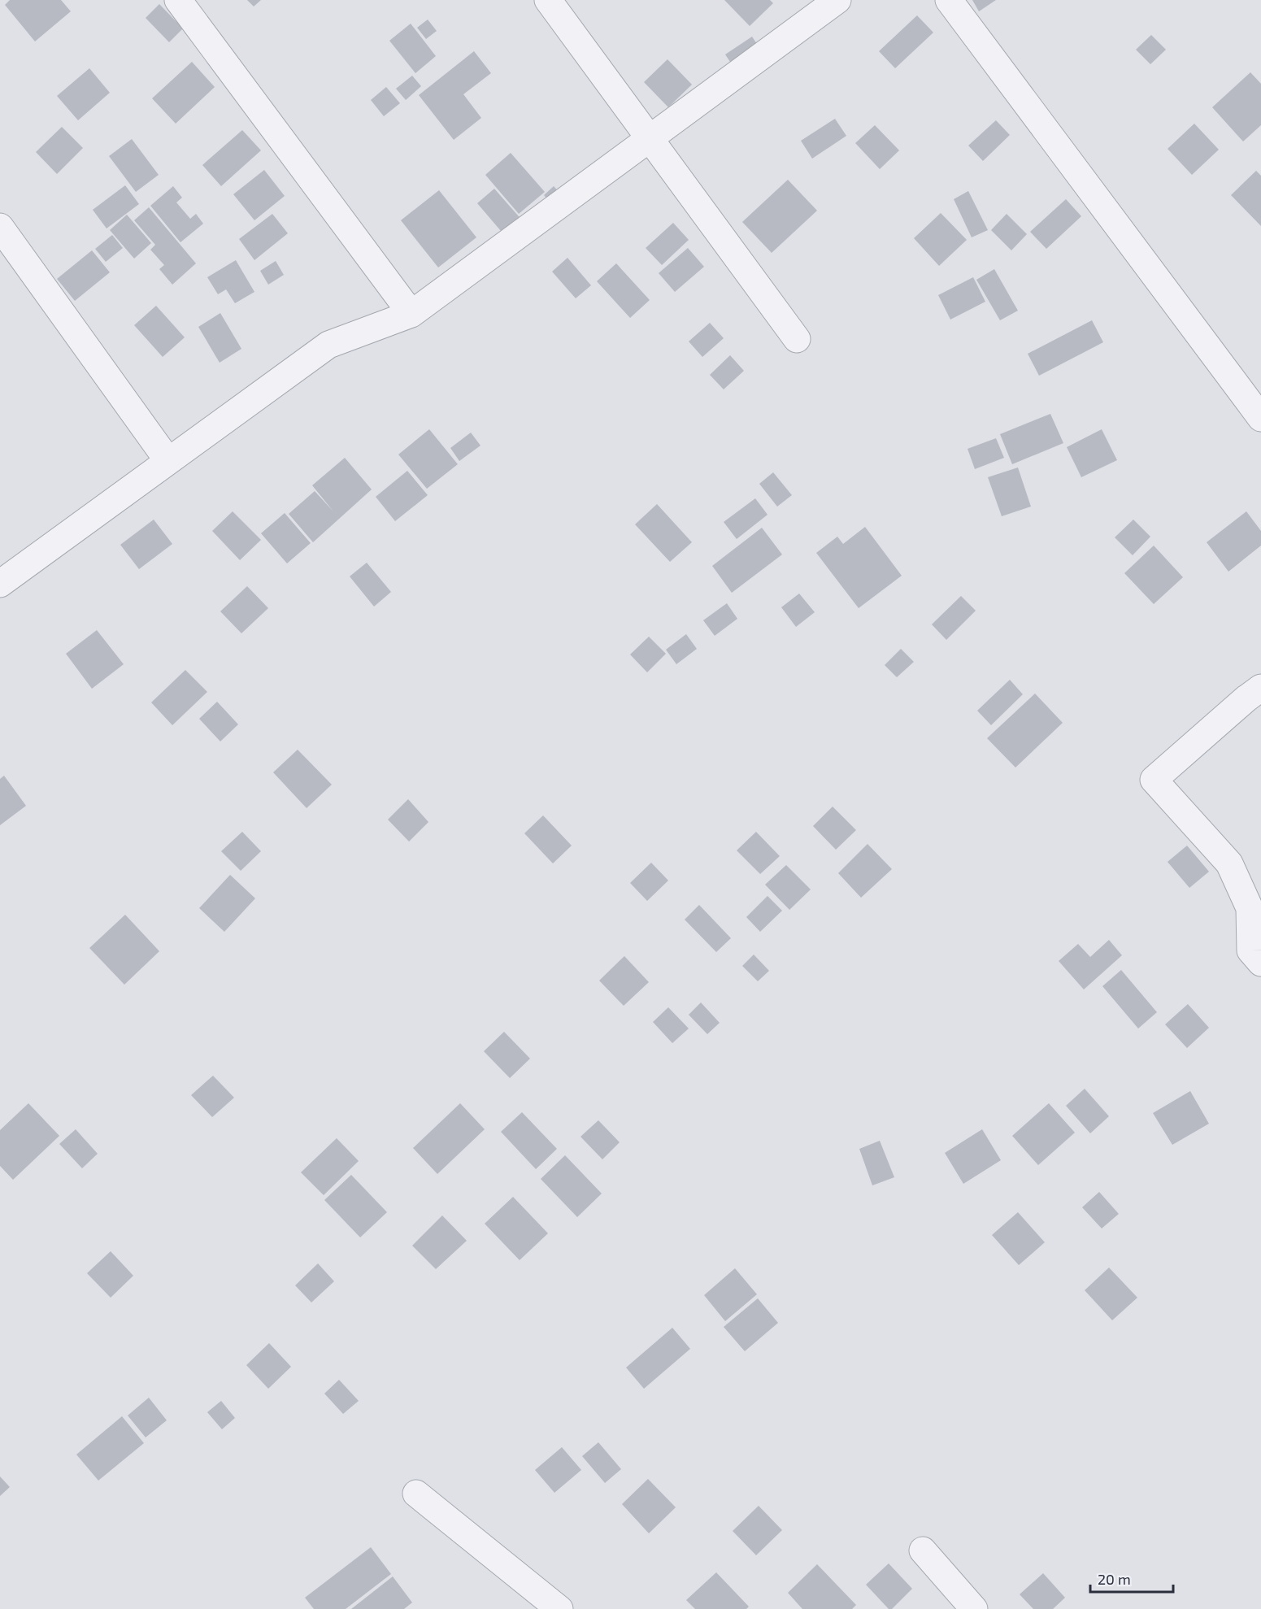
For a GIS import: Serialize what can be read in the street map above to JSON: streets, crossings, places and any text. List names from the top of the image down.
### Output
{
  "scale_bar": "20 m"
}
